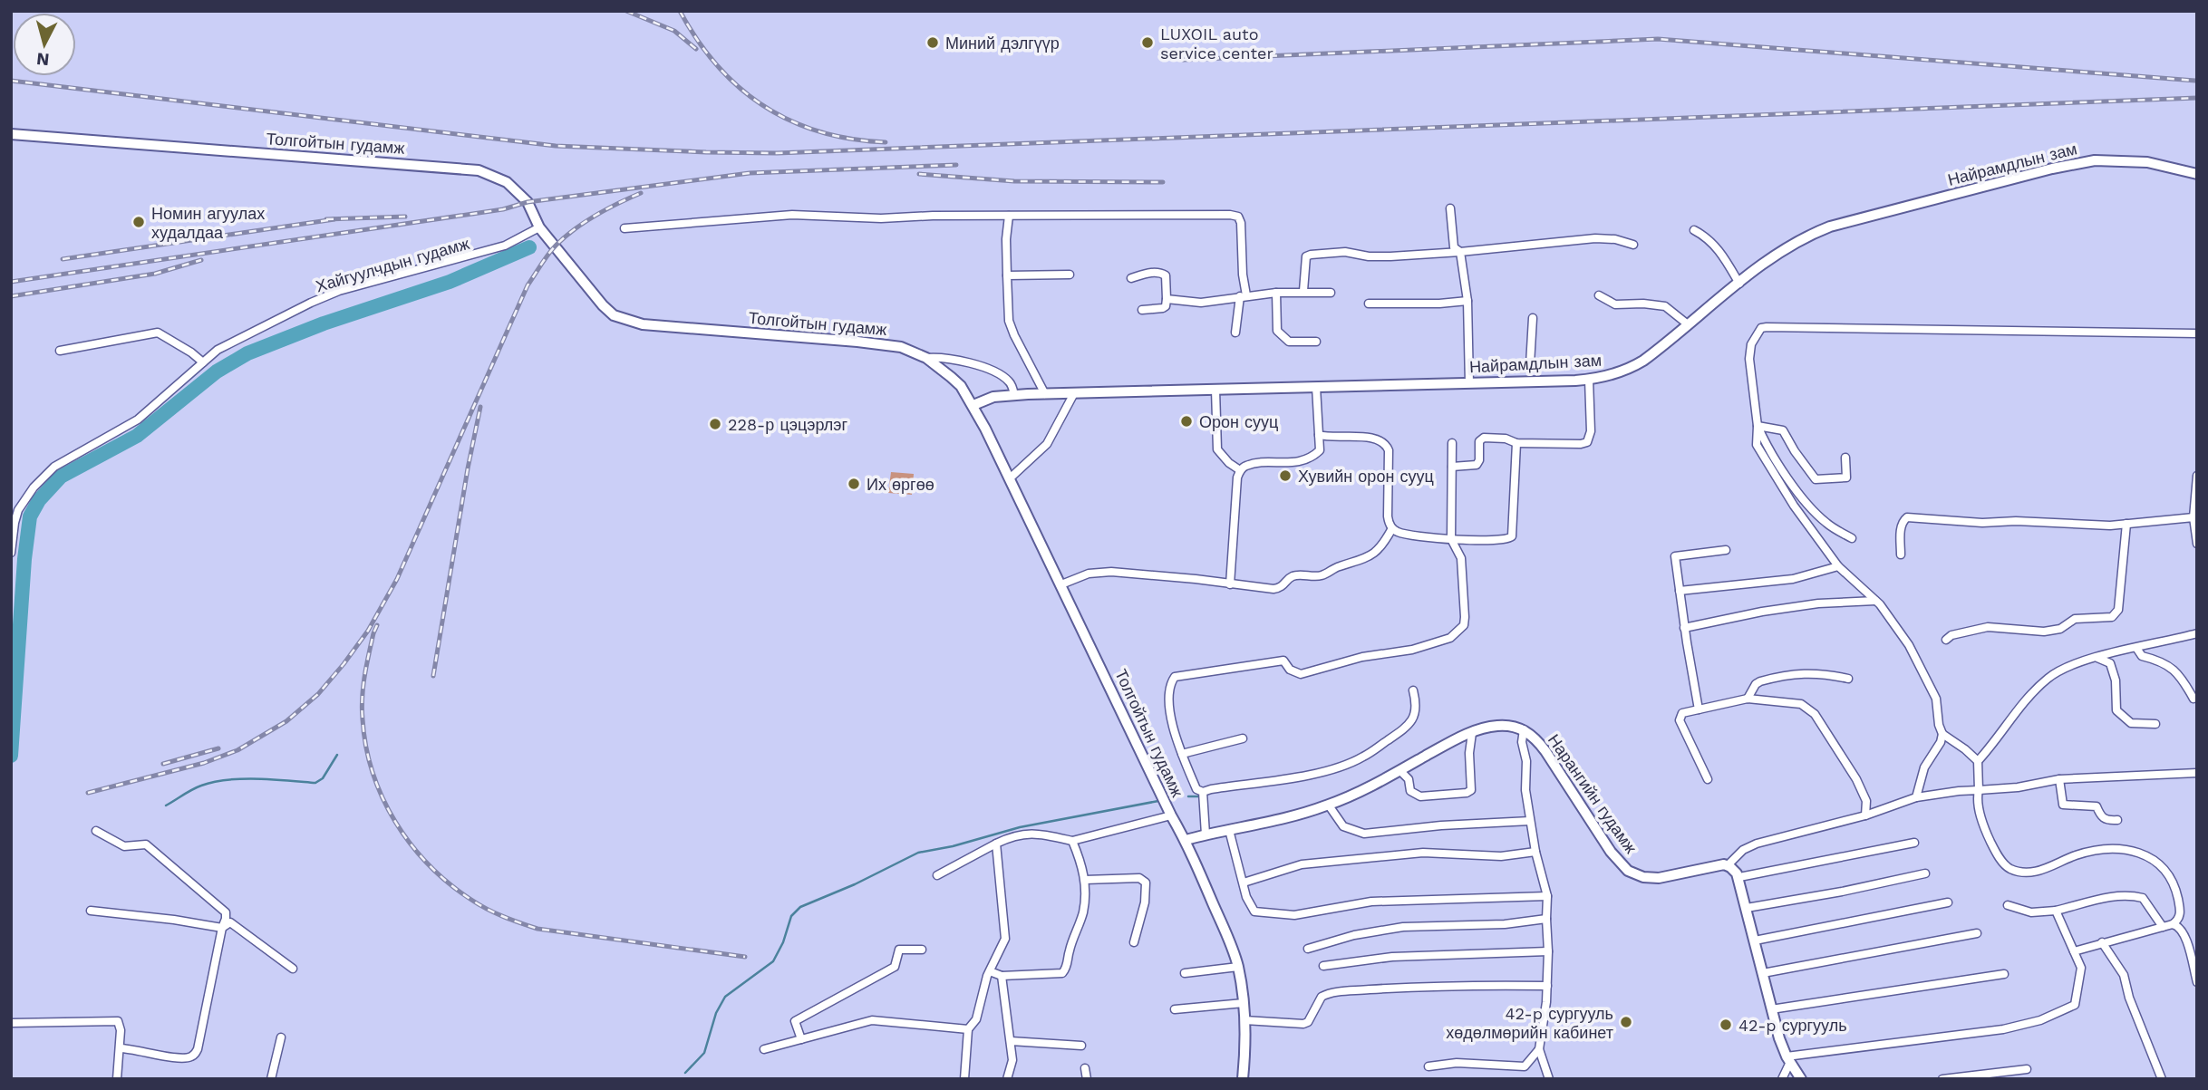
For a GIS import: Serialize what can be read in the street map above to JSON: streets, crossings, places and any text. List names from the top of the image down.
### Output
{
  "streets": {
    "main road": ["Толгойтын гудамж", "Найрамдлын зам", "Нарангийн гудамж"],
    "street": ["Хайгуулчдын гудамж"]
  },
  "crossings": [
    ["Толгойтын гудамж", "Найрамдлын зам"],
    ["Толгойтын гудамж", "Хайгуулчдын гудамж"],
    ["Толгойтын гудамж", "Нарангийн гудамж"]
  ],
  "places": [
    "Миний дэлгүүр",
    "LUXOIL auto service center",
    "Номин агуулах худалдаа",
    "Орон сууц",
    "228-р цэцэрлэг",
    "Хувийн орон сууц",
    "Их өргөө",
    "42-p сургууль хөдөлмөрийн кабинет",
    "42-p сургууль"
  ],
  "north": "bottom"
}
